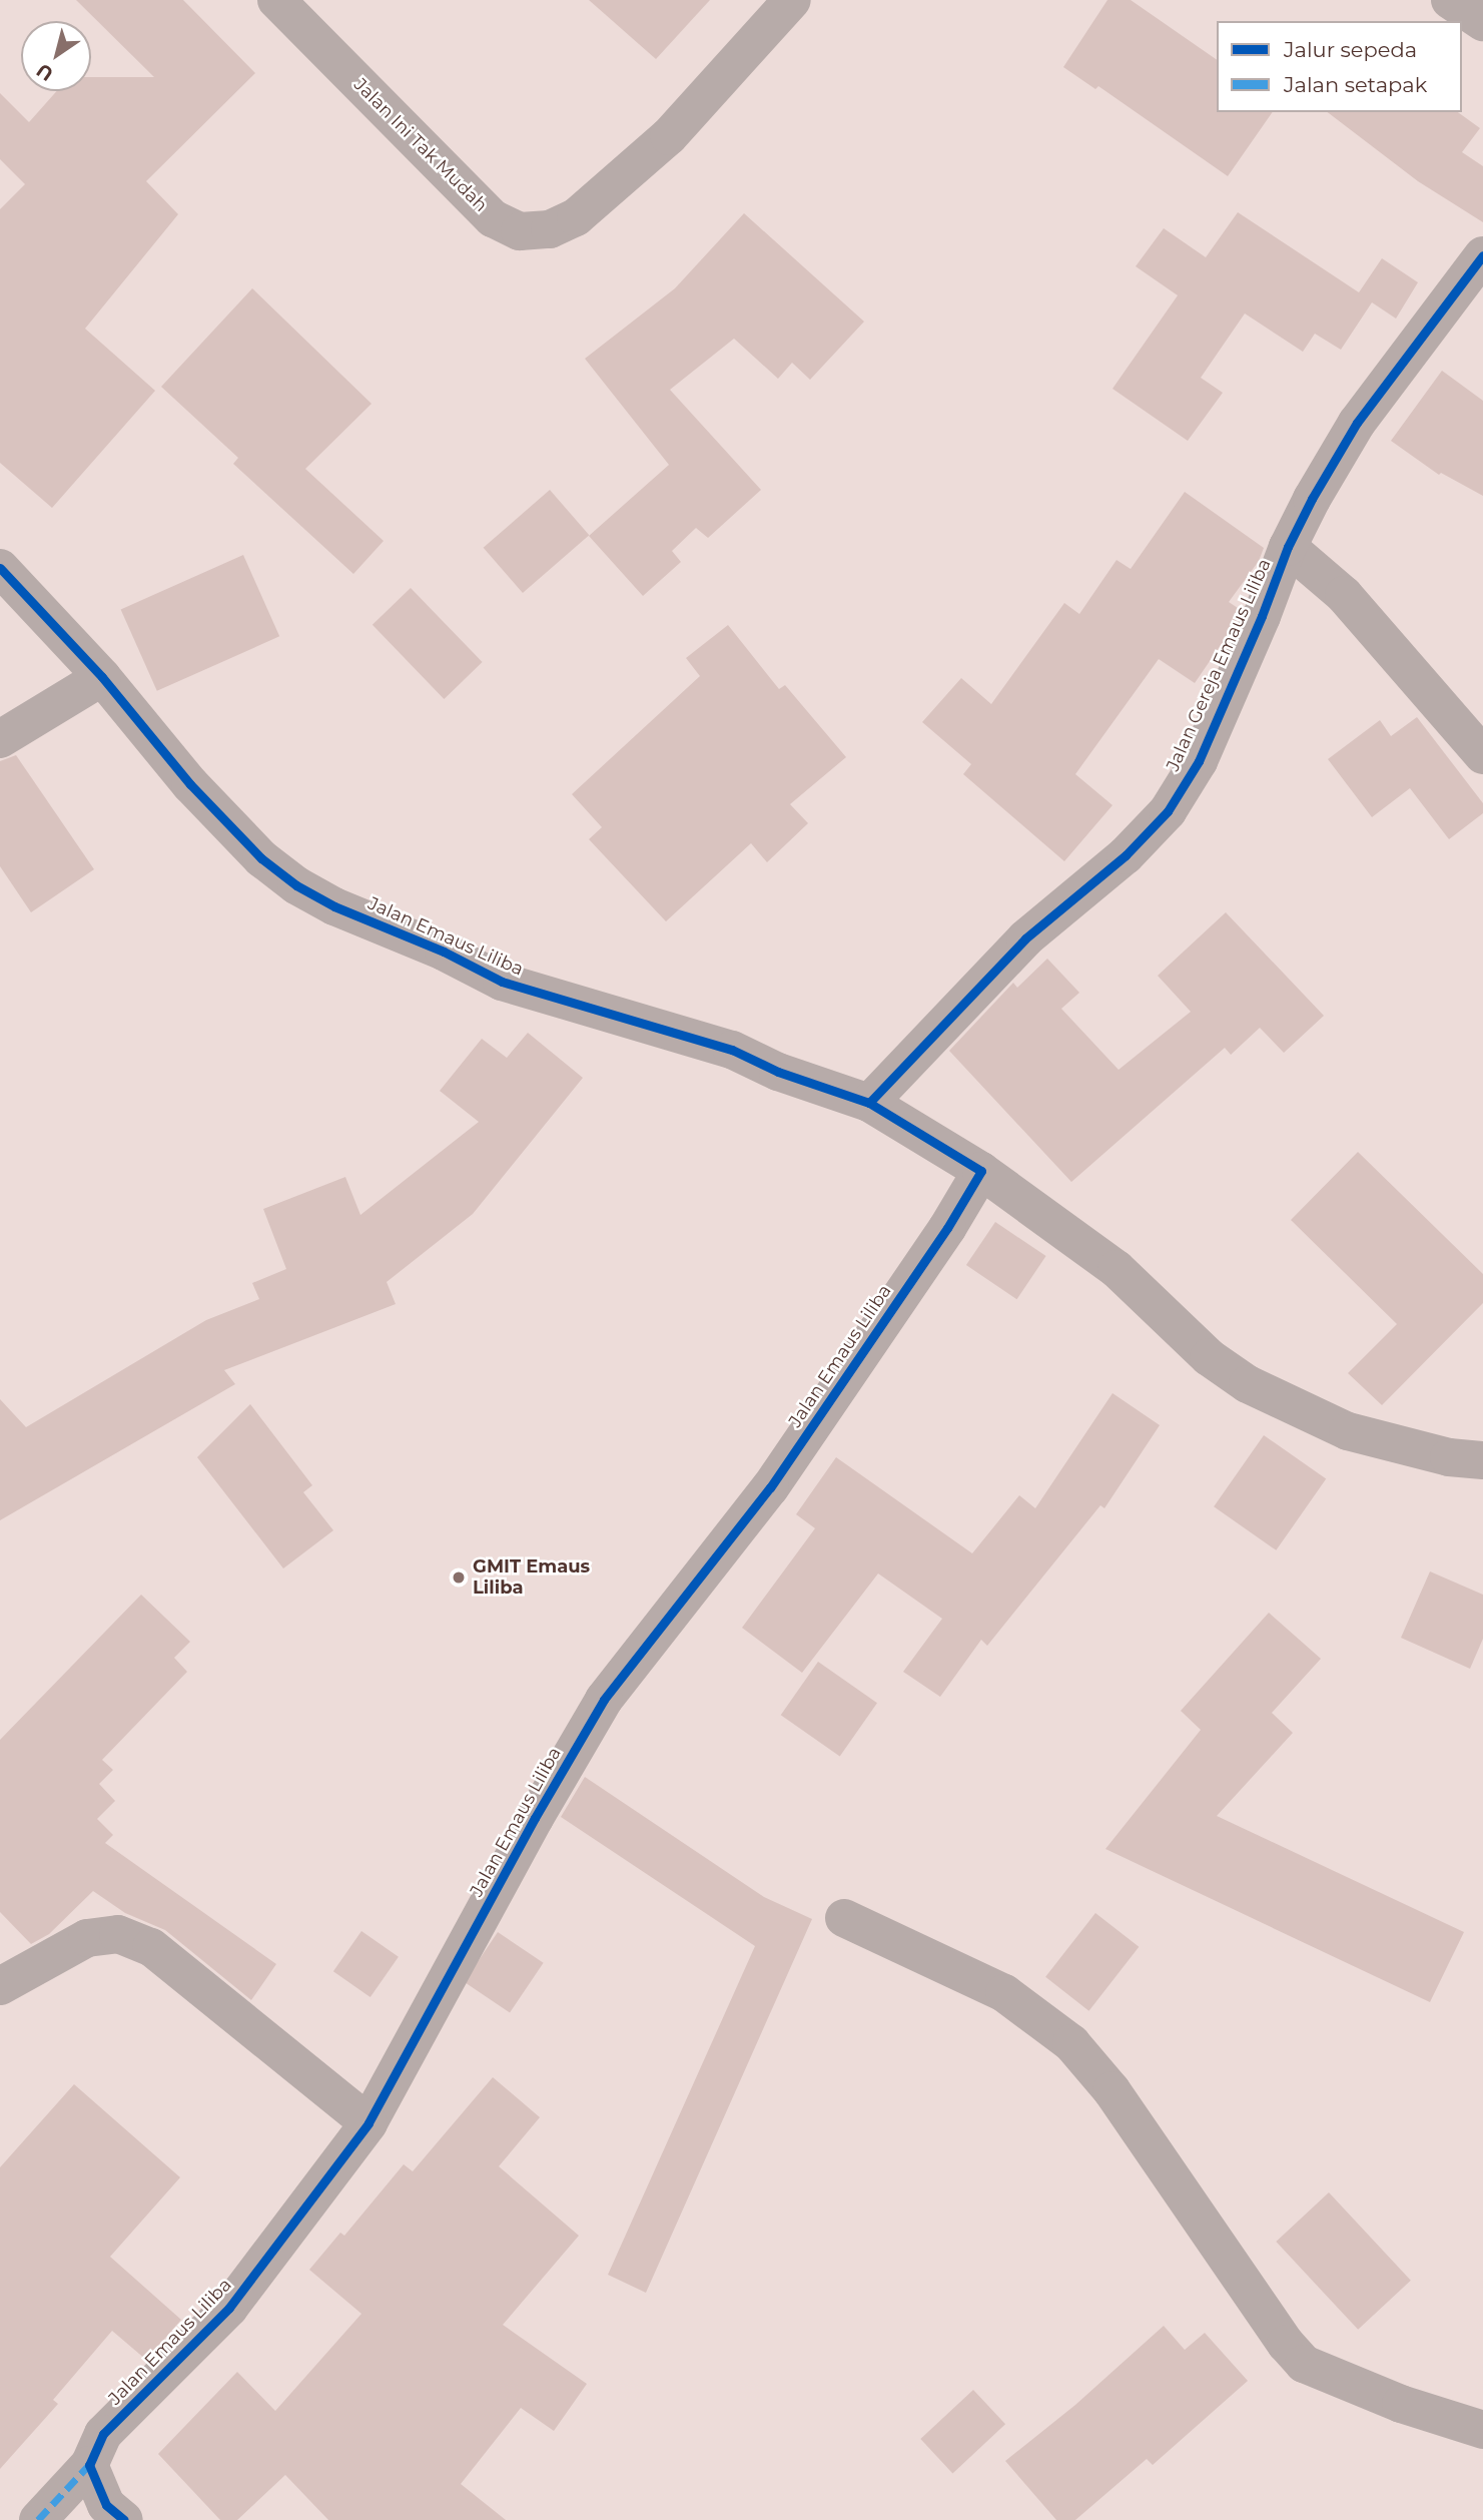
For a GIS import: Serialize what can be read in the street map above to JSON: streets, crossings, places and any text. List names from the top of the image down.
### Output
{
  "streets": {
    "street": ["Jalan Ini Tak Mudah", "Jalan Gereja Emaus Liliba", "Jalan Emaus Liliba"]
  },
  "crossings": [
    ["Jalan Gereja Emaus Liliba", "Jalan Emaus Liliba"]
  ],
  "places": ["GMIT Emaus Liliba"],
  "legend": ["Jalur sepeda", "Jalan setapak"],
  "north": "bottom left"
}
